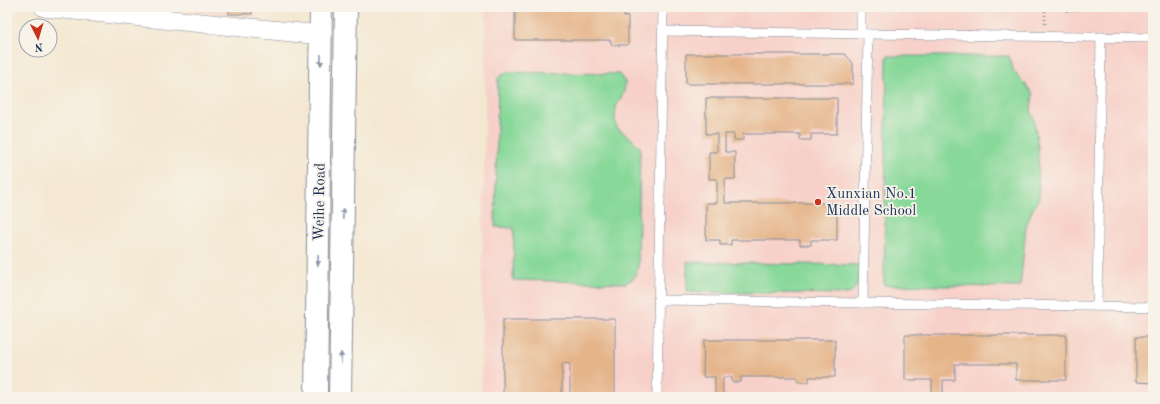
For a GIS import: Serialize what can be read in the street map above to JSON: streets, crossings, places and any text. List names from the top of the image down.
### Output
{
  "streets": {
    "street": ["Weihe Road"]
  },
  "places": ["Xunxian No.1 Middle School"],
  "north": "bottom"
}
